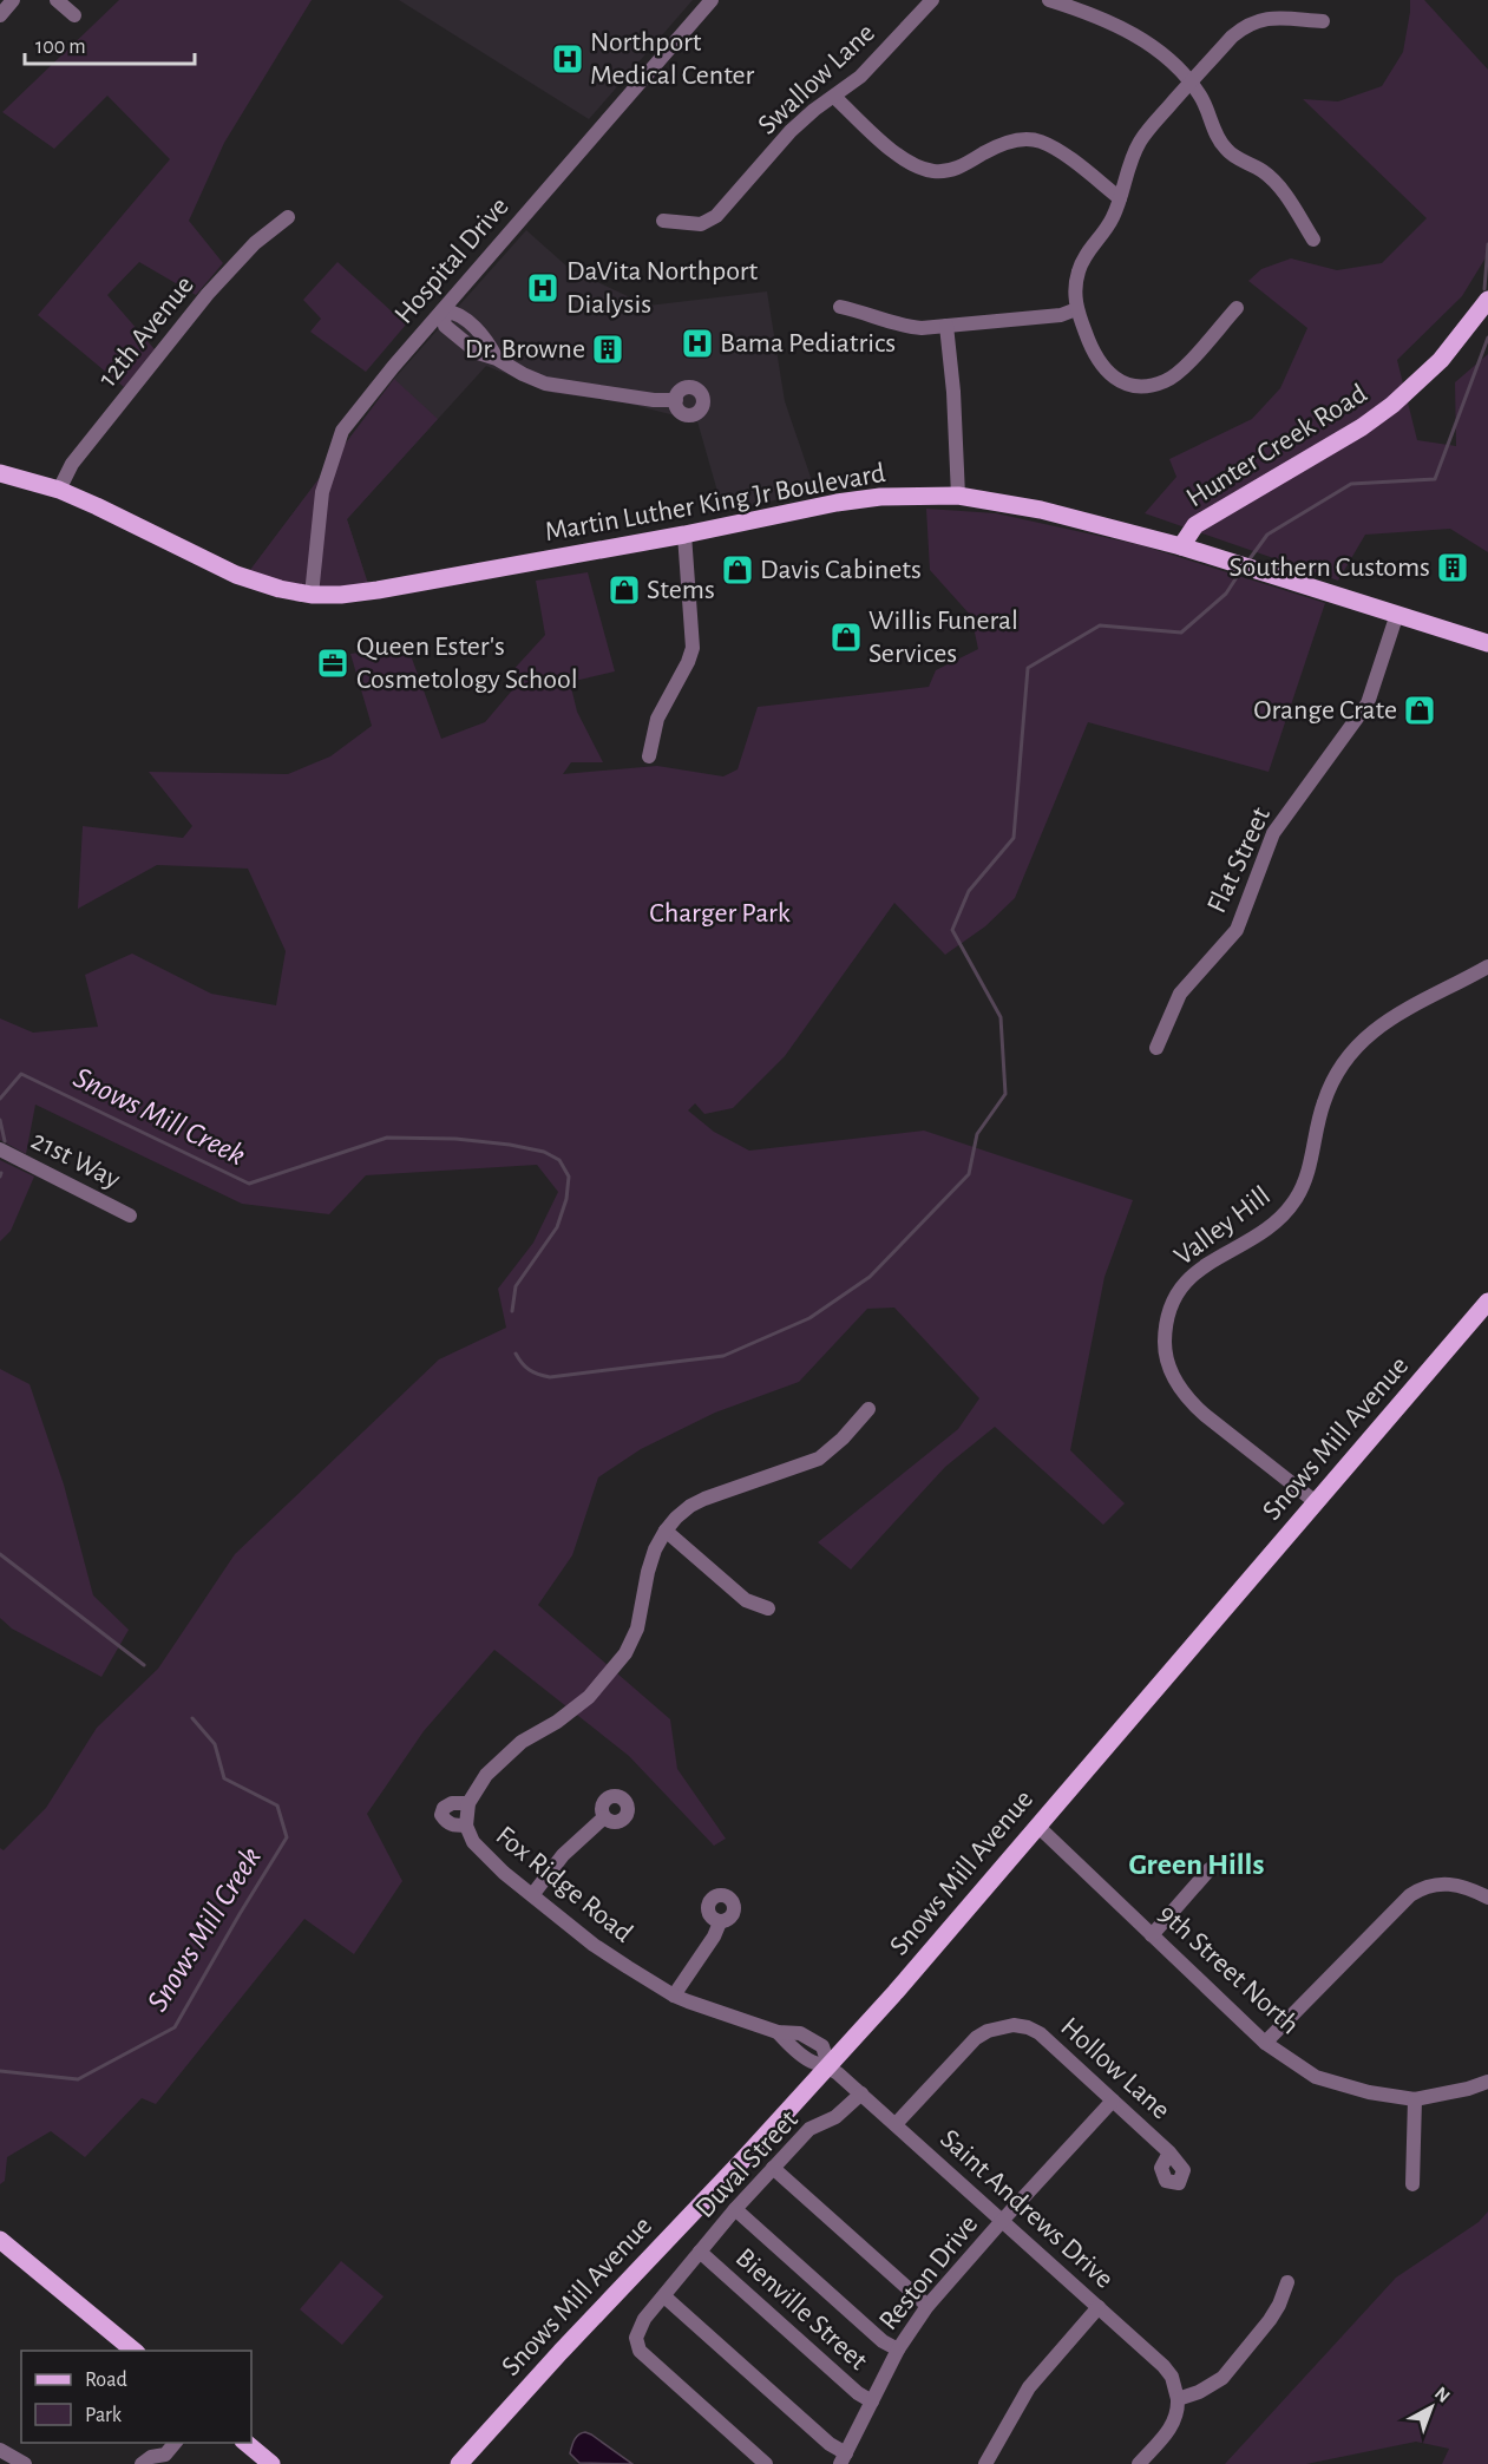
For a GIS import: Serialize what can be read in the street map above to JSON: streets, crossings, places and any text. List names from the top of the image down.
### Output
{
  "streets": {
    "main road": ["Hunter Creek Road", "Martin Luther King Jr Boulevard", "Snows Mill Avenue"],
    "street": [
      "Swallow Lane",
      "Hospital Drive",
      "12th Avenue",
      "Flat Street",
      "21st Way",
      "Valley Hill",
      "Fox Ridge Road",
      "9th Street North",
      "Hollow Lane",
      "Duval Street",
      "Saint Andrews Drive",
      "Reston Drive",
      "Bienville Street"
    ]
  },
  "crossings": [
    ["Hospital Drive", "Martin Luther King Jr Boulevard"],
    ["12th Avenue", "Martin Luther King Jr Boulevard"],
    ["Hunter Creek Road", "Martin Luther King Jr Boulevard"],
    ["Martin Luther King Jr Boulevard", "Flat Street"],
    ["Valley Hill", "Snows Mill Avenue"],
    ["Snows Mill Avenue", "Fox Ridge Road"],
    ["Snows Mill Avenue", "9th Street North"],
    ["Snows Mill Avenue", "Saint Andrews Drive"],
    ["Fox Ridge Road", "Saint Andrews Drive"],
    ["Hollow Lane", "Saint Andrews Drive"],
    ["Hollow Lane", "Reston Drive"],
    ["Duval Street", "Saint Andrews Drive"],
    ["Duval Street", "Bienville Street"],
    ["Saint Andrews Drive", "Reston Drive"],
    ["Reston Drive", "Bienville Street"]
  ],
  "districts": ["Green Hills"],
  "water": ["Snows Mill Creek"],
  "parks": ["Charger Park"],
  "places": {
    "hospital": ["Northport Medical Center", "DaVita Northport Dialysis", "Bama Pediatrics"],
    "building": ["Dr. Browne", "Southern Customs"],
    "shop": [
      "Davis Cabinets",
      "Stems",
      "Willis Funeral Services",
      "Orange Crate"
    ],
    "office": ["Queen Ester's Cosmetology School"]
  },
  "legend": ["Road", "Park"],
  "scale_bar": "100 m",
  "north": "top right"
}
